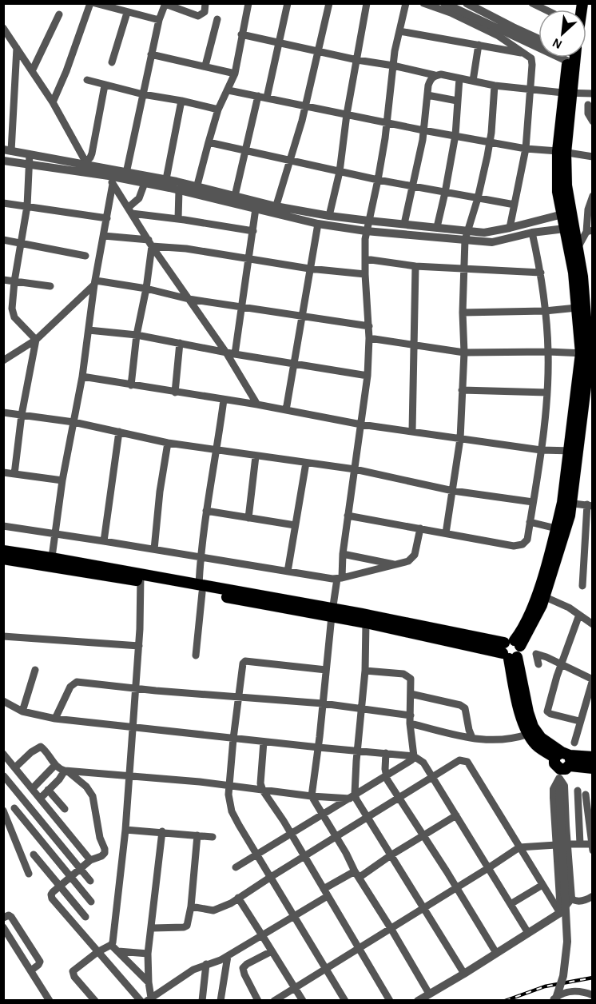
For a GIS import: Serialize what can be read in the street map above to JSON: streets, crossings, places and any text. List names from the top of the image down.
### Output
{
  "north": "bottom left"
}
